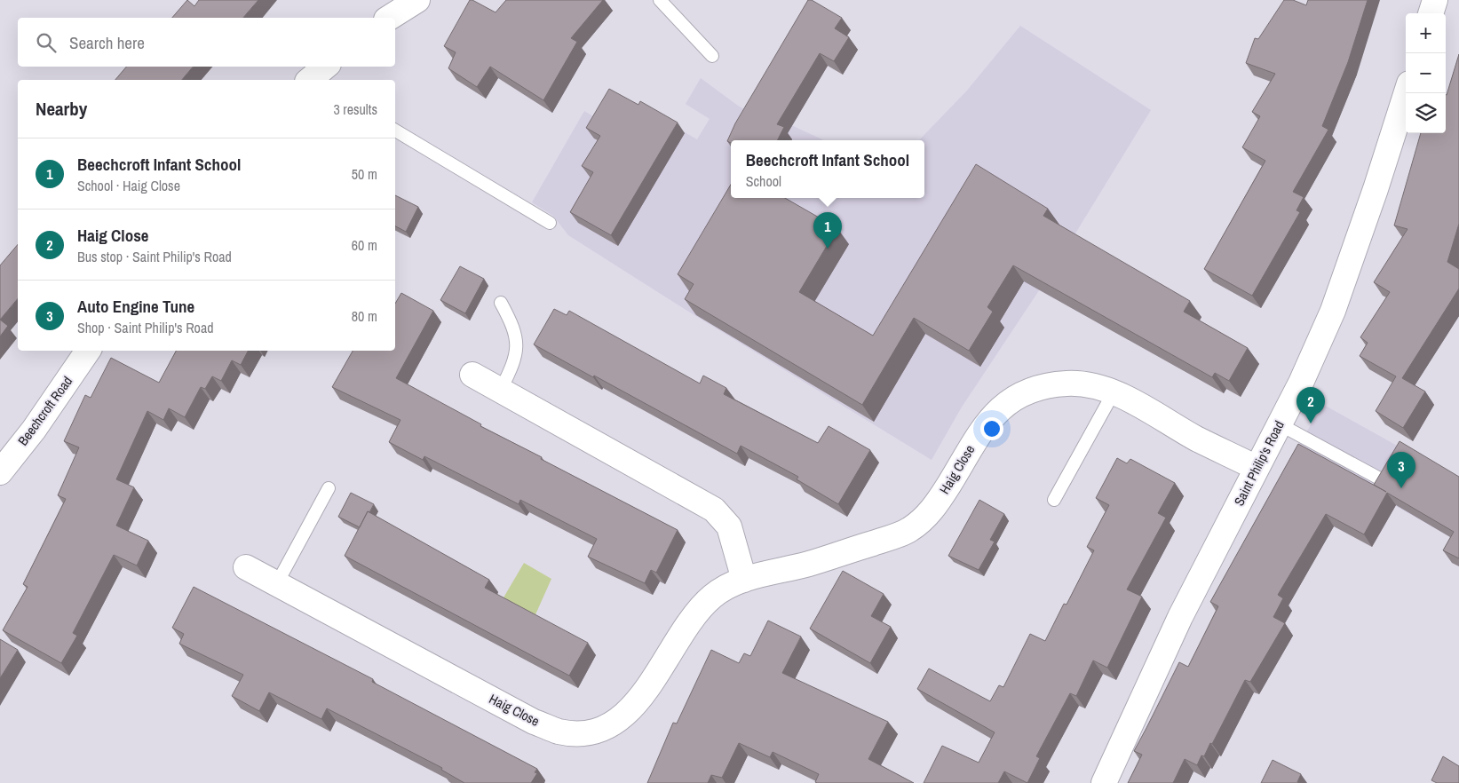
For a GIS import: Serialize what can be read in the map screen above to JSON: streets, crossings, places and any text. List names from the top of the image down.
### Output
{
  "streets": {
    "street": ["Beechcroft Road", "Saint Philip's Road", "Haig Close"]
  },
  "crossings": [
    ["Saint Philip's Road", "Haig Close"]
  ],
  "page": {
    "map_buttons": ["+", "−"],
    "search": "Search here",
    "heading": ["Nearby", "3 results"],
    "list": [
      {
        "mark": "1",
        "name": "Beechcroft Infant School",
        "note": "School · Haig Close",
        "value": "50 m"
      },
      {
        "mark": "2",
        "name": "Haig Close",
        "note": "Bus stop · Saint Philip's Road",
        "value": "60 m"
      },
      {
        "mark": "3",
        "name": "Auto Engine Tune",
        "note": "Shop · Saint Philip's Road",
        "value": "80 m"
      }
    ],
    "popup": ["Beechcroft Infant School", "School"],
    "pins": ["1", "2", "3"]
  }
}
